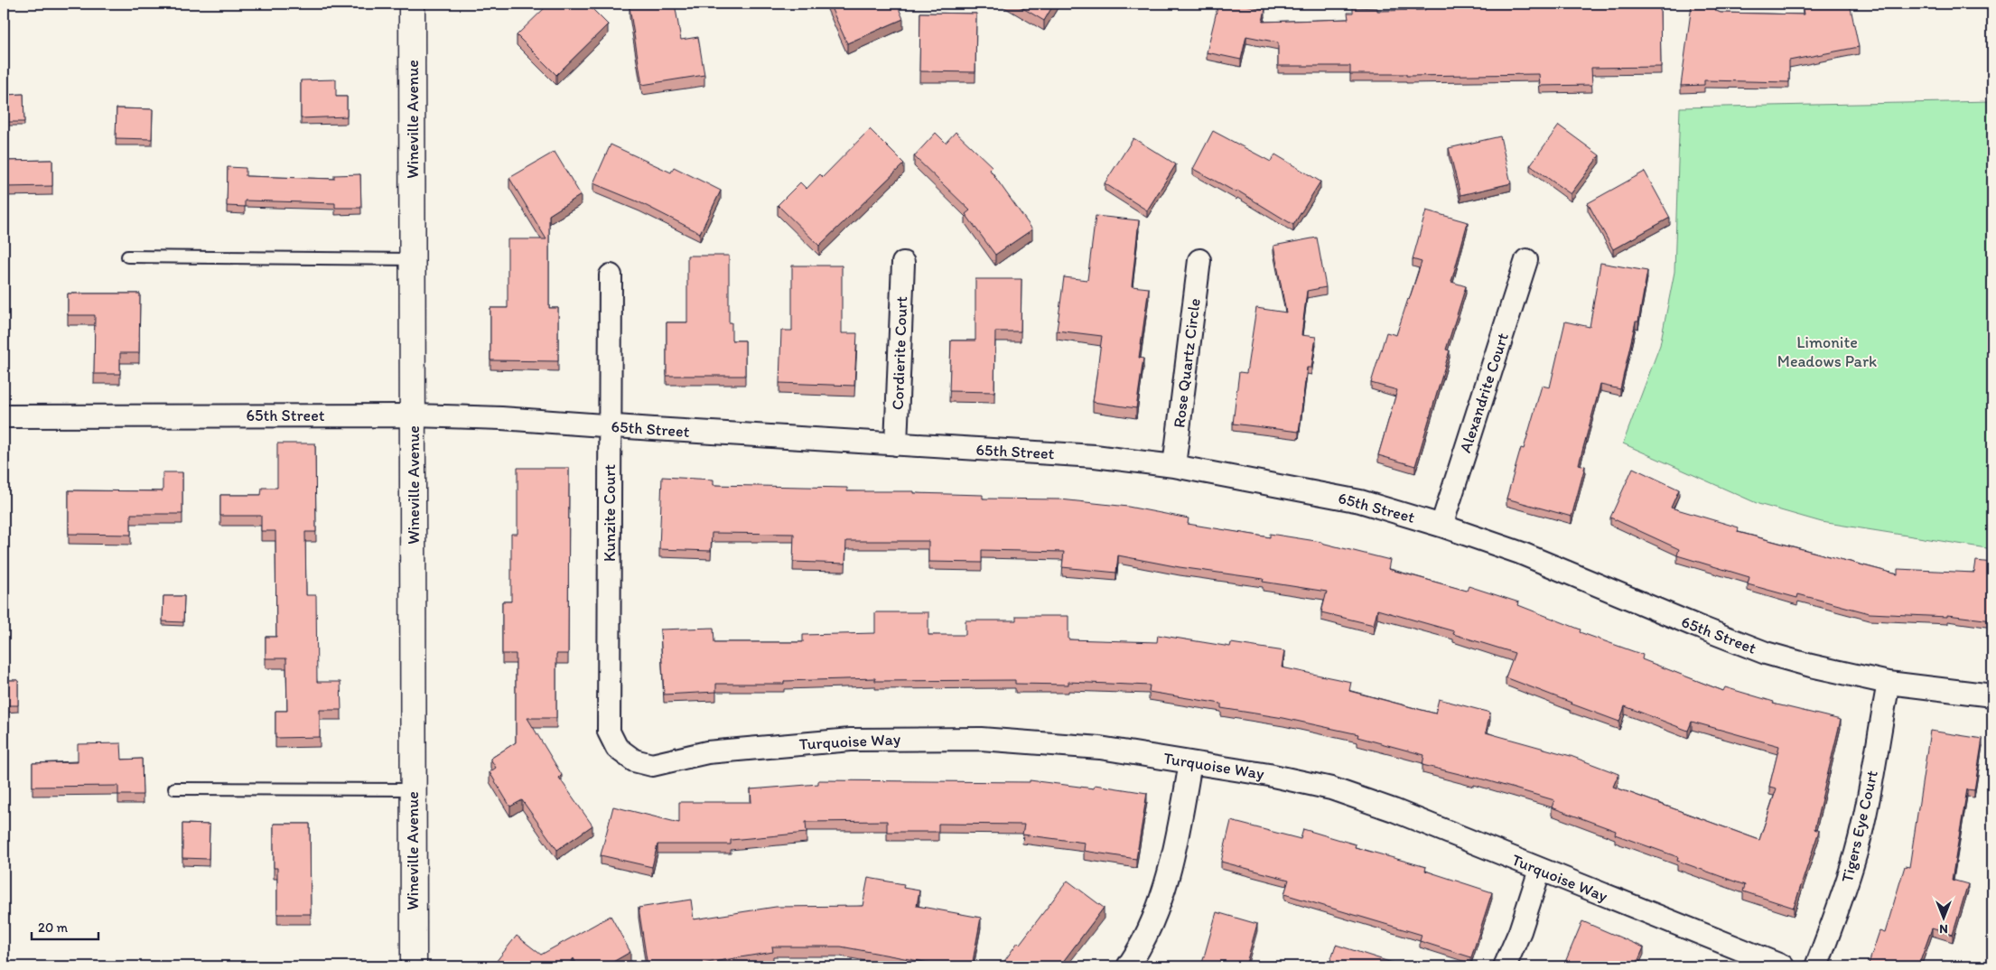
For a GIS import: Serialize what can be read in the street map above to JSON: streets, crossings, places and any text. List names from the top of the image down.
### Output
{
  "streets": {
    "street": [
      "Wineville Avenue",
      "Cordierite Court",
      "Rose Quartz Circle",
      "Alexandrite Court",
      "65th Street",
      "Kunzite Court",
      "Turquoise Way",
      "Tigers Eye Court"
    ]
  },
  "crossings": [
    ["Wineville Avenue", "65th Street"],
    ["Cordierite Court", "65th Street"],
    ["Rose Quartz Circle", "65th Street"],
    ["Alexandrite Court", "65th Street"],
    ["65th Street", "Kunzite Court"],
    ["65th Street", "Tigers Eye Court"],
    ["Kunzite Court", "Turquoise Way"]
  ],
  "parks": ["Limonite Meadows Park"],
  "scale_bar": "20 m",
  "north": "bottom"
}
